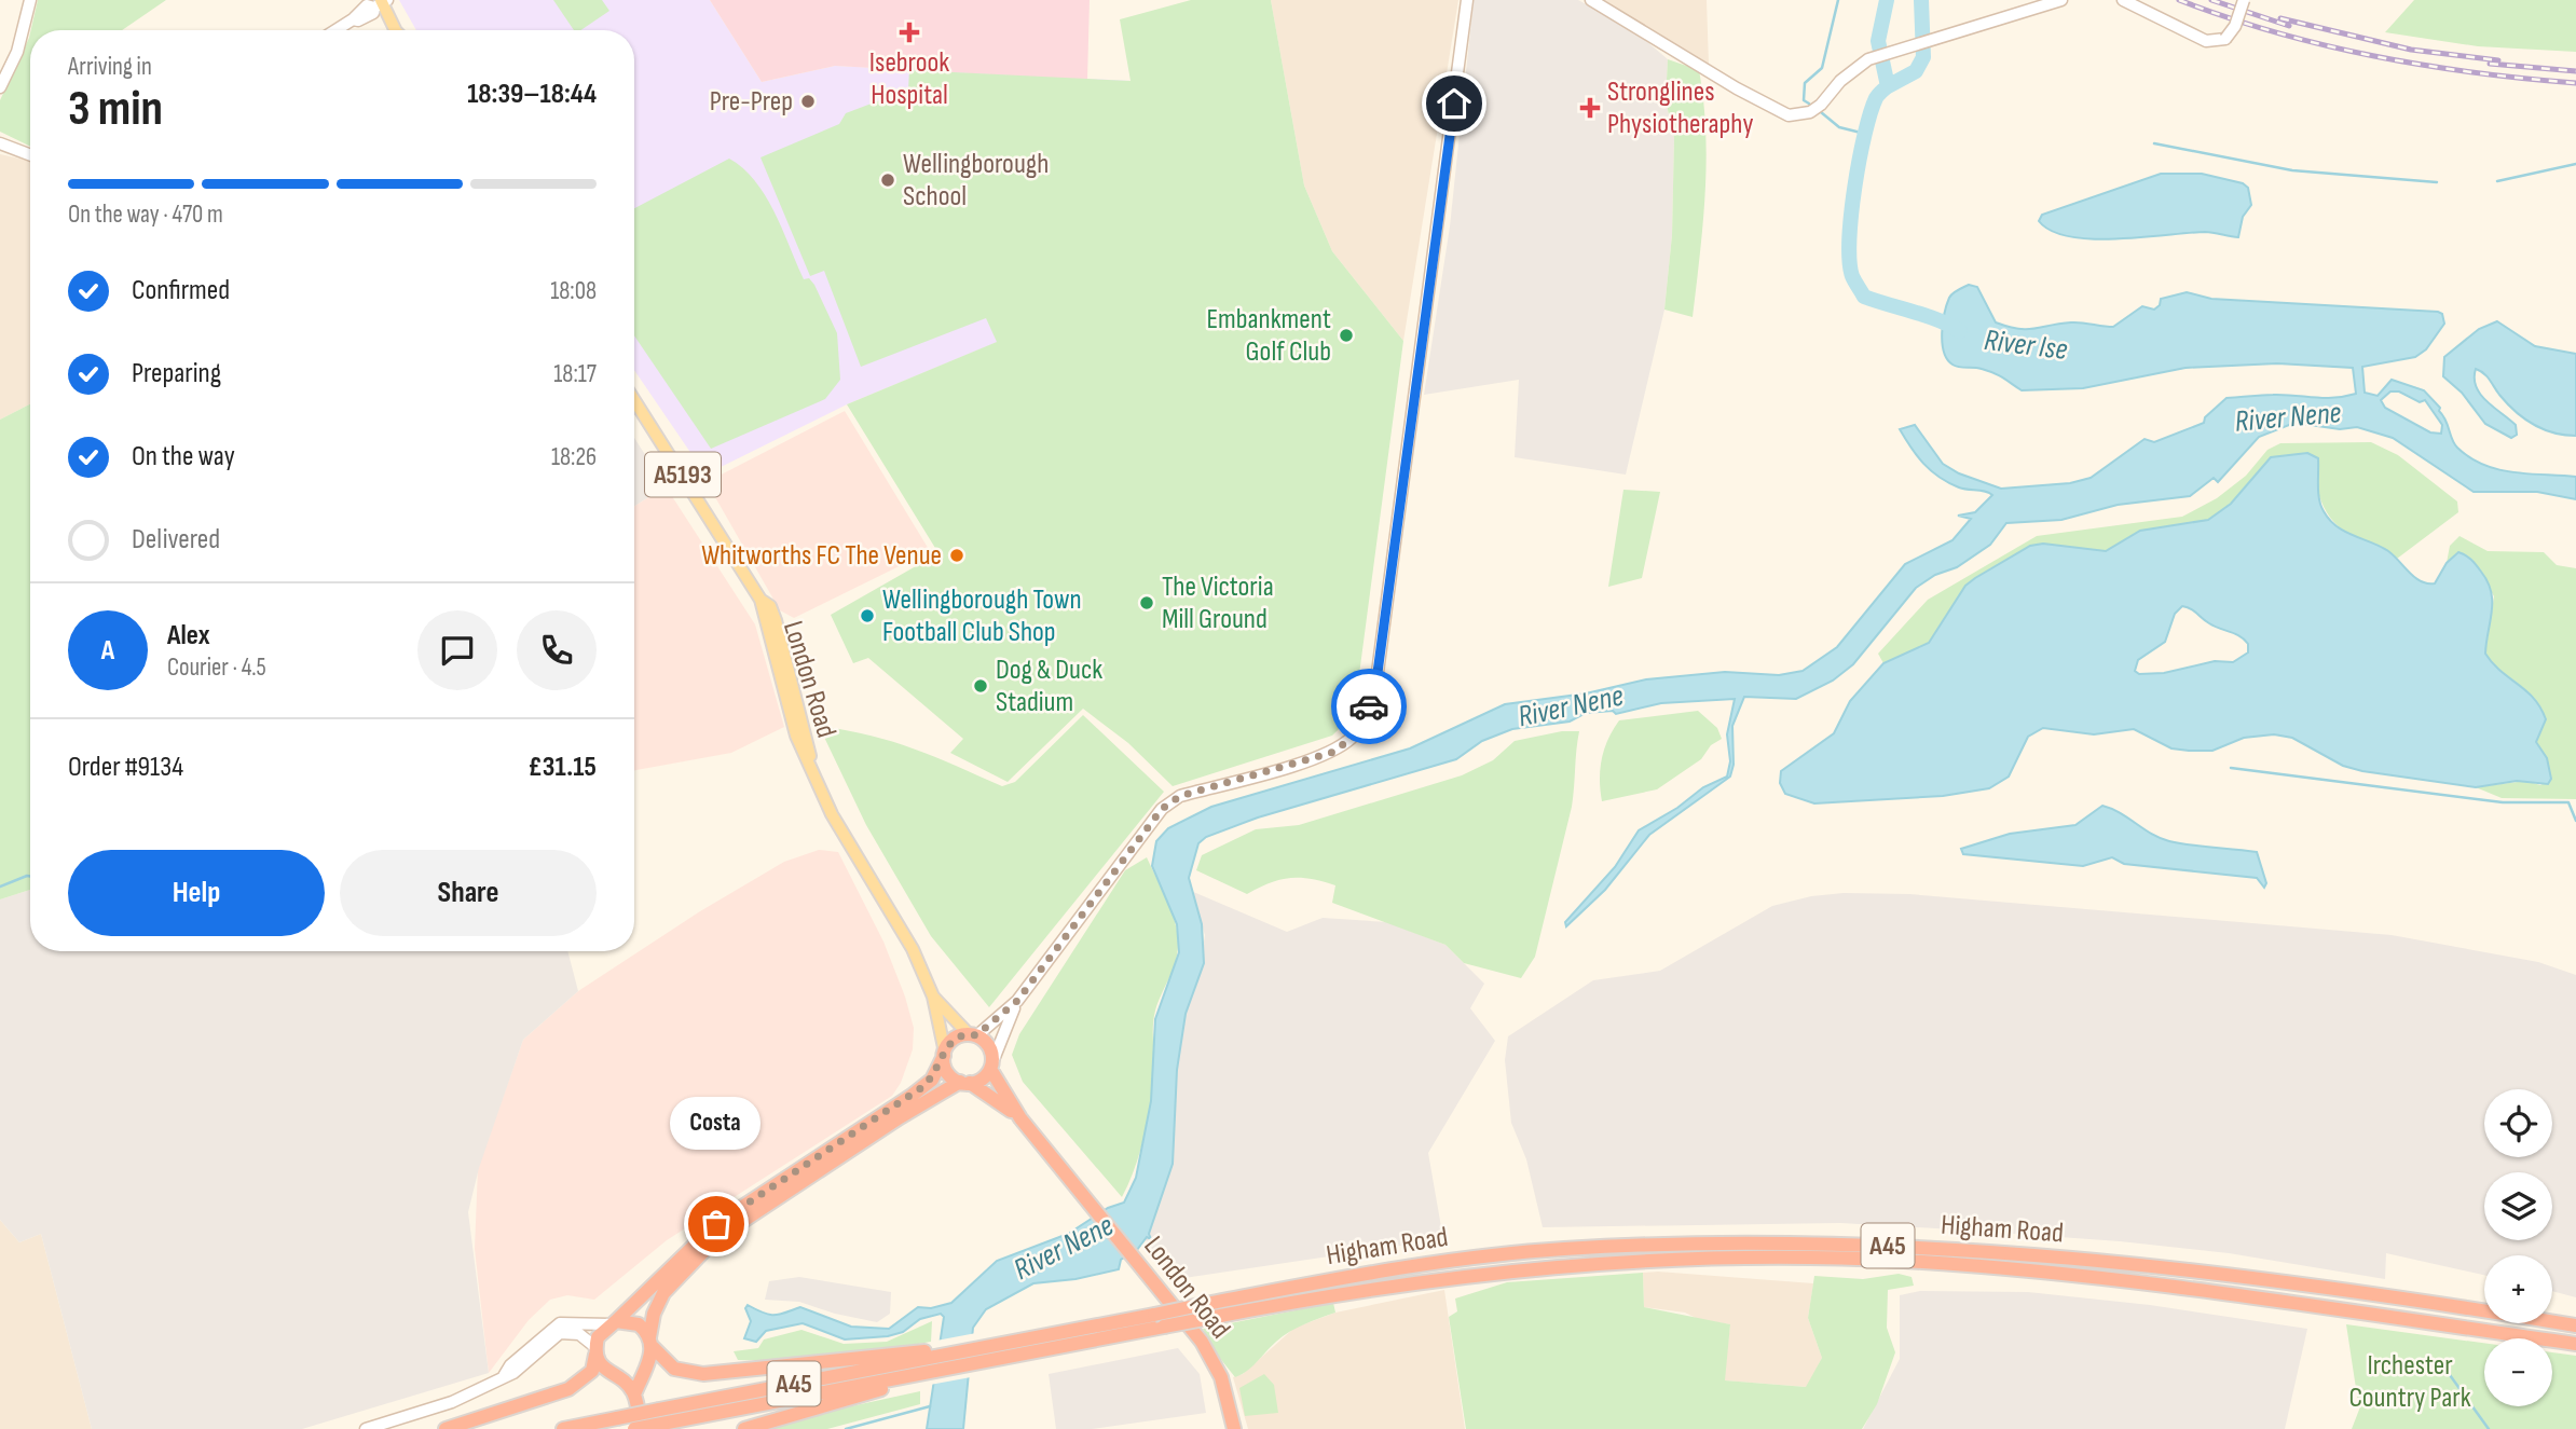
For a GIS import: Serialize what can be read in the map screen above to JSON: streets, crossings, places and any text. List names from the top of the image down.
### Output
{
  "streets": {
    "highway": ["London Road", "Higham Road", "A45"],
    "main road": ["A5193"]
  },
  "crossings": [
    ["Higham Road", "A45"]
  ],
  "water": ["River Ise", "River Nene"],
  "parks": ["Irchester Country Park"],
  "places": {
    "health": ["Isebrook Hospital", "Stronglines Physiotheraphy"],
    "other": [
      "Pre-Prep",
      "Wellingborough School",
      "Embankment Golf Club",
      "Whitworths FC The Venue",
      "The Victoria Mill Ground",
      "Wellingborough Town Football Club Shop",
      "Dog & Duck Stadium",
      "Costa"
    ]
  },
  "page": {
    "heading": ["3 min", "Arriving in", "18:39–18:44"],
    "panel": [
      "Alex",
      "Courier · 4.5",
      "Order #9134",
      "£31.15"
    ],
    "bar": "On the way · 470 m",
    "list": [
      ["Confirmed", "18:08"],
      ["Preparing", "18:17"],
      ["On the way", "18:26"],
      "Delivered"
    ],
    "round": "A",
    "buttons": ["Help", "Share"],
    "map_buttons": ["+", "−"],
    "bubble": "Costa"
  }
}
